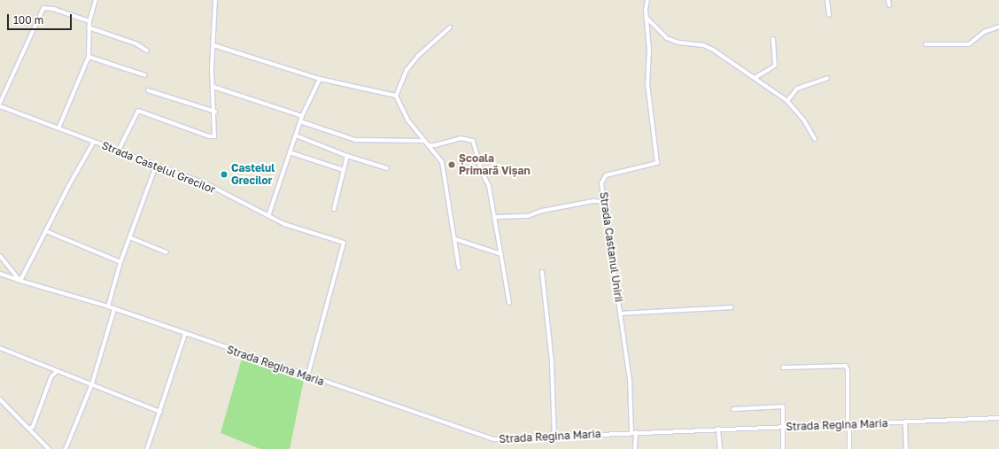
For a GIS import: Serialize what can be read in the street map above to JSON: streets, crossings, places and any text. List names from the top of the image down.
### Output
{
  "streets": {
    "street": ["Strada Castelul Grecilor", "Strada Castanul Unirii", "Strada Regina Maria"]
  },
  "crossings": [
    ["Strada Castelul Grecilor", "Strada Regina Maria"],
    ["Strada Castanul Unirii", "Strada Regina Maria"]
  ],
  "places": ["Școala Primară Vișan", "Castelul Grecilor"],
  "scale_bar": "100 m"
}
